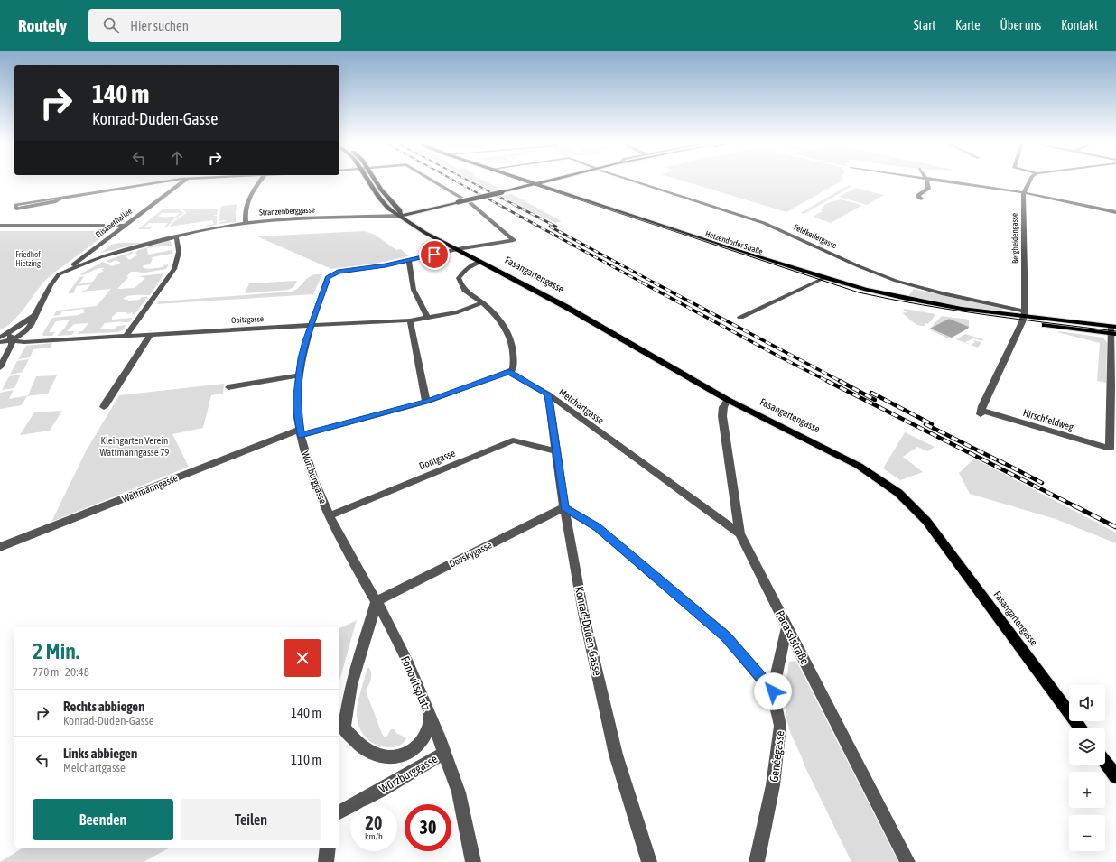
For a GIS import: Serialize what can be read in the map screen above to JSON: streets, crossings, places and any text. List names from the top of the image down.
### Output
{
  "streets": {
    "main road": [
      "Stranzenberggasse",
      "Feldkellergasse",
      "Hetzendorfer Straße",
      "Fasangartengasse"
    ],
    "street": [
      "Elisabethallee",
      "Bergheidengasse",
      "Opitzgasse",
      "Melchartgasse",
      "Hirschfeldweg",
      "Dontgasse",
      "Würzburggasse",
      "Wattmanngasse",
      "Dovskygasse",
      "Konrad-Duden-Gasse",
      "Pacassistraße",
      "Fonovitsplatz",
      "Genéegasse"
    ]
  },
  "crossings": [
    ["Stranzenberggasse", "Elisabethallee"],
    ["Stranzenberggasse", "Hetzendorfer Straße"],
    ["Stranzenberggasse", "Fasangartengasse"],
    ["Feldkellergasse", "Bergheidengasse"],
    ["Feldkellergasse", "Hetzendorfer Straße"],
    ["Feldkellergasse", "Hirschfeldweg"],
    ["Bergheidengasse", "Hetzendorfer Straße"],
    ["Bergheidengasse", "Hirschfeldweg"],
    ["Hetzendorfer Straße", "Hirschfeldweg"],
    ["Fasangartengasse", "Würzburggasse"],
    ["Fasangartengasse", "Pacassistraße"],
    ["Opitzgasse", "Würzburggasse"],
    ["Melchartgasse", "Wattmanngasse"],
    ["Melchartgasse", "Konrad-Duden-Gasse"],
    ["Melchartgasse", "Pacassistraße"],
    ["Dontgasse", "Würzburggasse"],
    ["Dontgasse", "Konrad-Duden-Gasse"],
    ["Würzburggasse", "Wattmanngasse"],
    ["Würzburggasse", "Dovskygasse"],
    ["Würzburggasse", "Fonovitsplatz"],
    ["Dovskygasse", "Konrad-Duden-Gasse"],
    ["Dovskygasse", "Fonovitsplatz"],
    ["Dovskygasse", "Genéegasse"],
    ["Konrad-Duden-Gasse", "Genéegasse"]
  ],
  "parks": ["Friedhof Hietzing", "Kleingarten Verein Wattmanngasse 79"],
  "page": {
    "header": "Routely",
    "search": "Hier suchen",
    "nav": [
      "Start",
      "Karte",
      "Über uns",
      "Kontakt"
    ],
    "turn": ["140 m", "Konrad-Duden-Gasse"],
    "heading": ["2 Min.", "770 m · 20:48"],
    "map_buttons": ["+", "−"],
    "list": [
      {
        "name": "Rechts abbiegen",
        "note": "Konrad-Duden-Gasse",
        "value": "140 m"
      },
      {
        "name": "Links abbiegen",
        "note": "Melchartgasse",
        "value": "110 m"
      }
    ],
    "buttons": ["Beenden", "Teilen"],
    "speed": "20 km/h",
    "limit": "30"
  }
}
